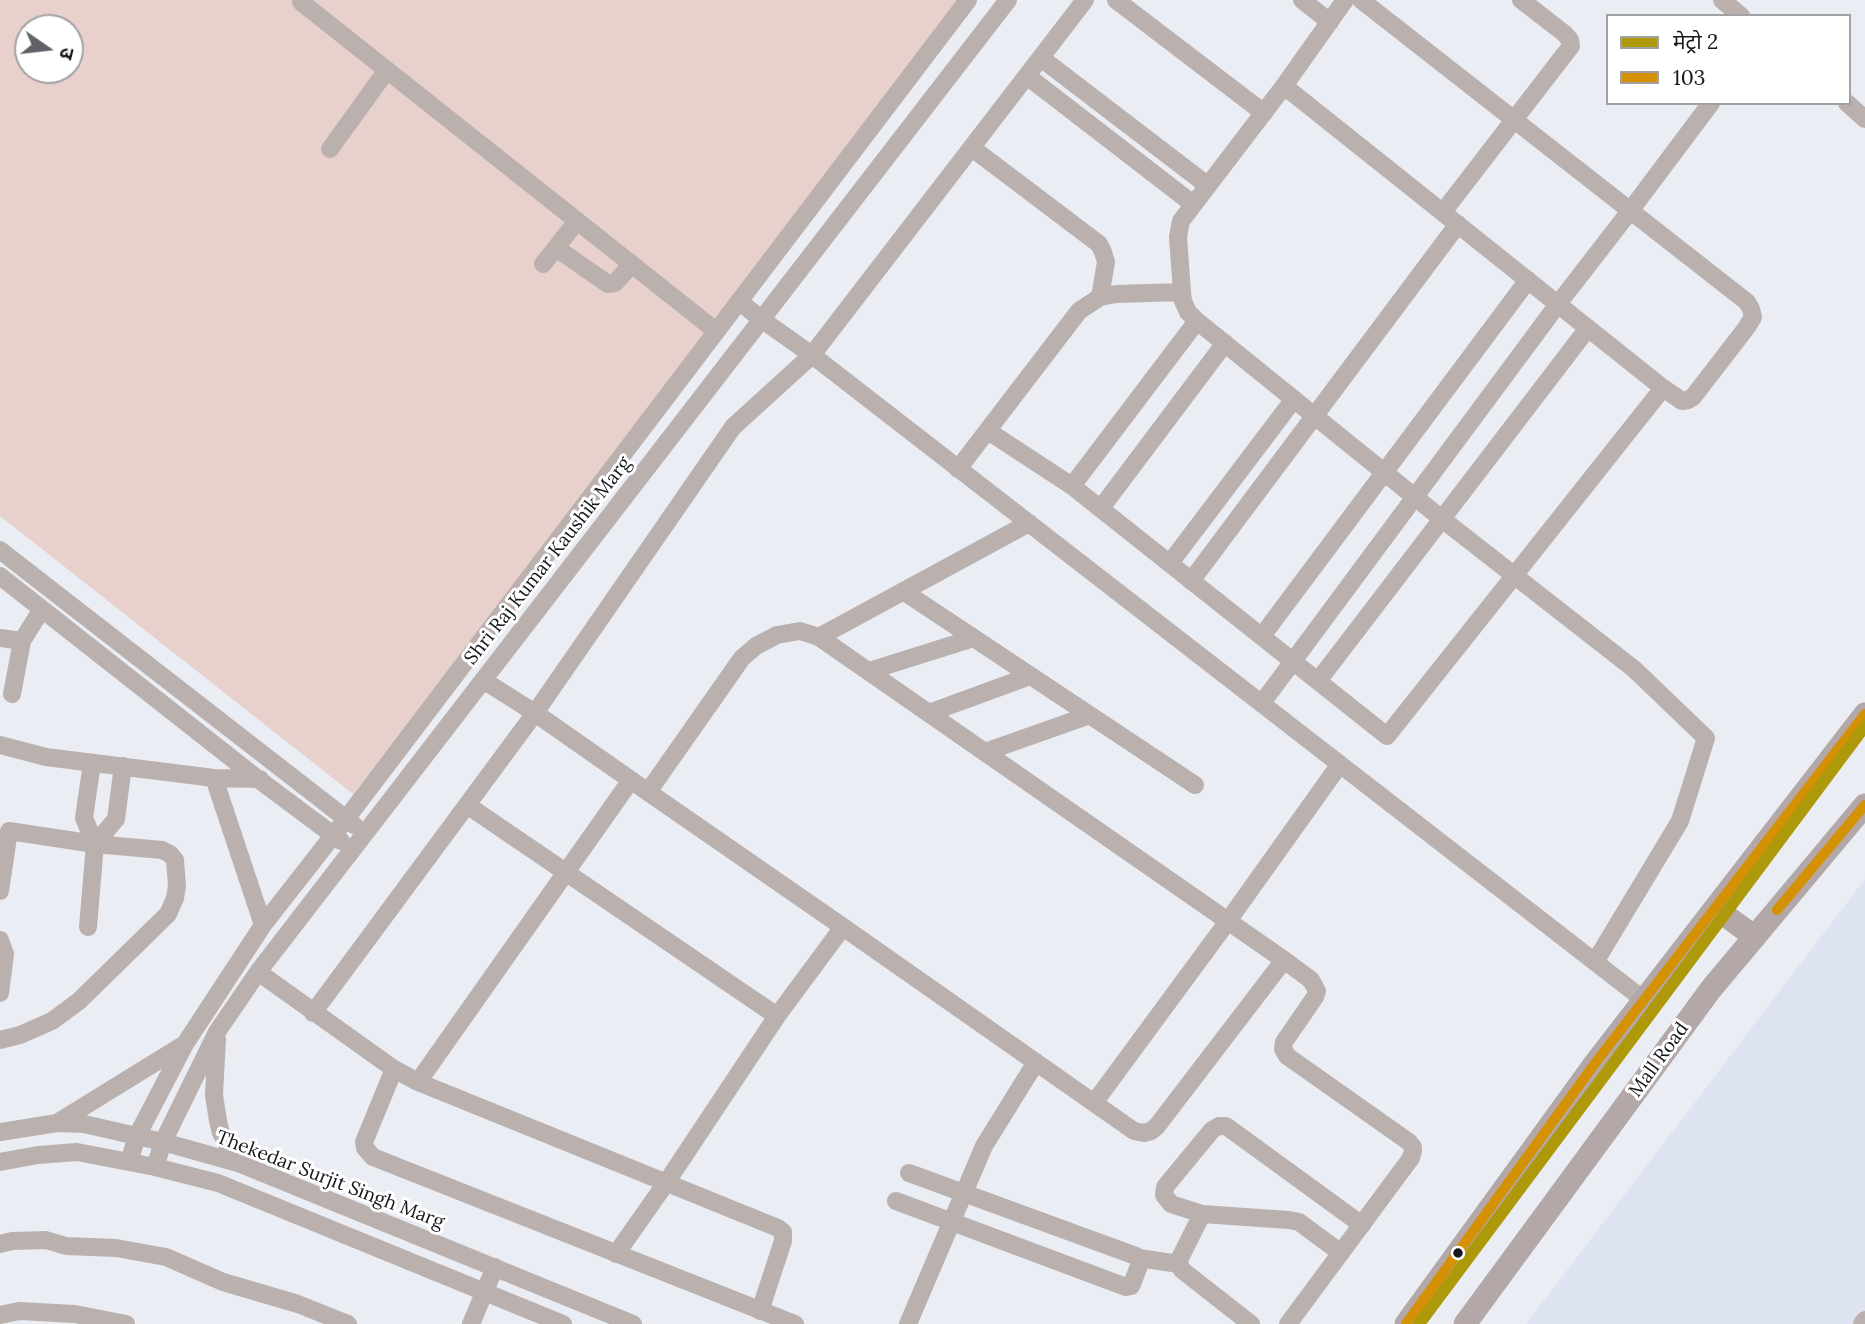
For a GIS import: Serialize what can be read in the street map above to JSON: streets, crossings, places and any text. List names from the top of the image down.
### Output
{
  "streets": {
    "main road": ["Mall Road"],
    "street": ["Shri Raj Kumar Kaushik Marg", "Thekedar Surjit Singh Marg"]
  },
  "crossings": [
    ["Shri Raj Kumar Kaushik Marg", "Thekedar Surjit Singh Marg"]
  ],
  "lines": ["transit line 103", "metro line 2"],
  "legend": ["मेट्रो 2", "103"],
  "north": "right"
}
